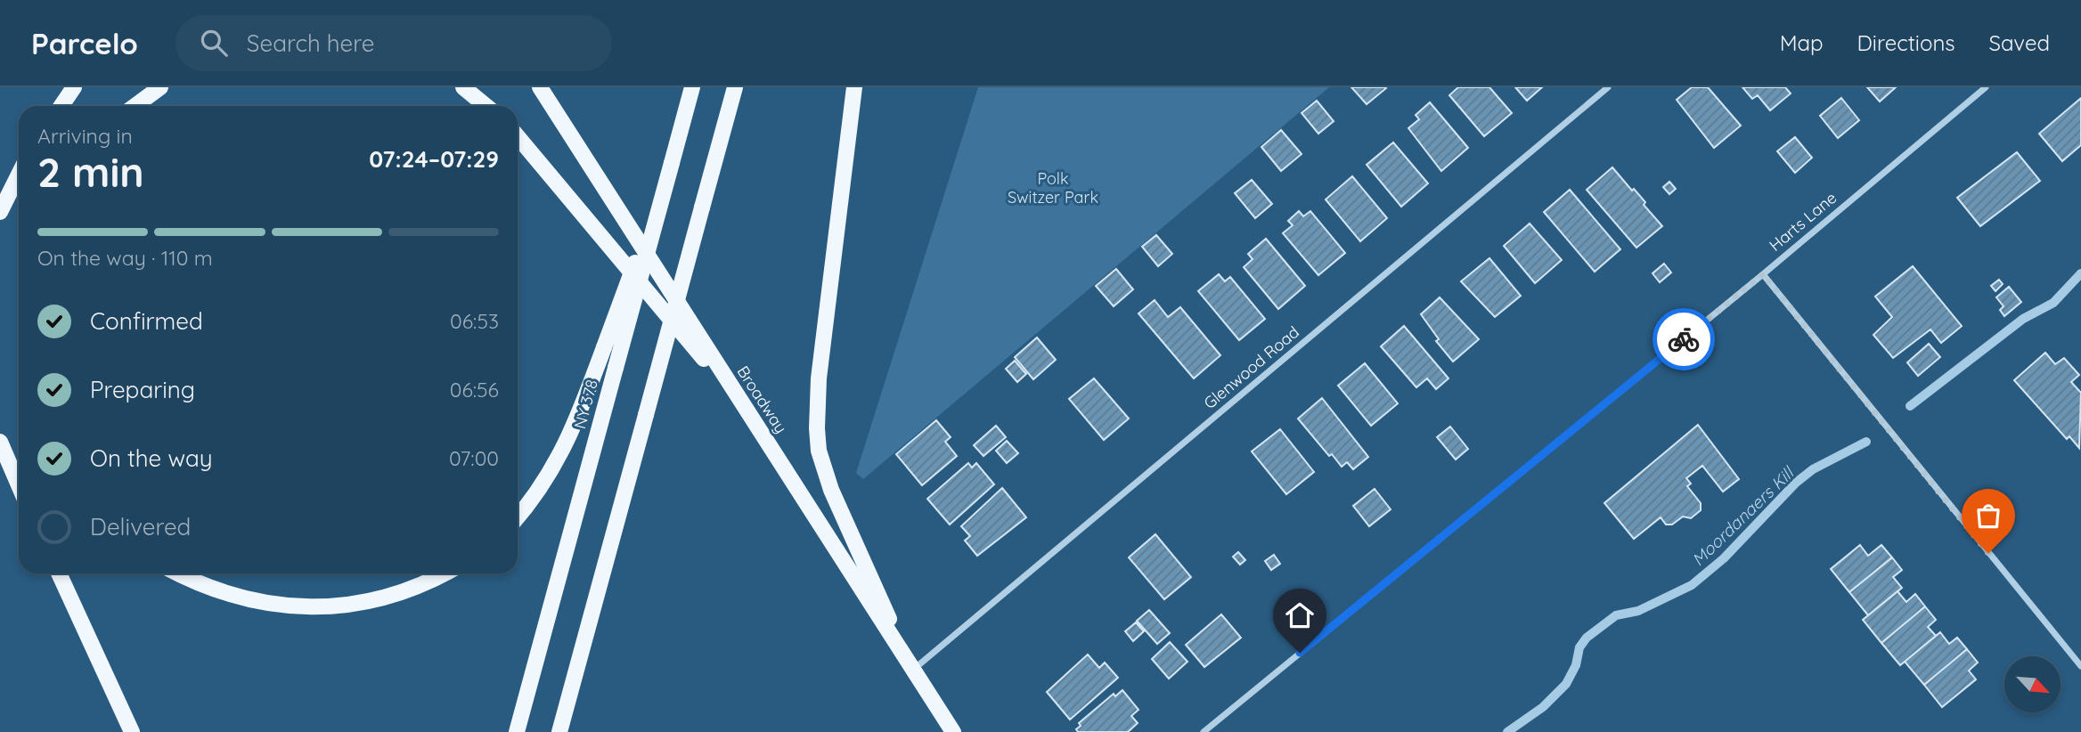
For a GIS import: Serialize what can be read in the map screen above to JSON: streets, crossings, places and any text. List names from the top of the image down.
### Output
{
  "streets": {
    "main road": ["Broadway", "NY 378"],
    "street": ["Harts Lane", "Glenwood Road"]
  },
  "crossings": [
    ["Glenwood Road", "Broadway"]
  ],
  "water": ["Moordanaers Kill"],
  "parks": ["Polk Switzer Park"],
  "north": "bottom right",
  "page": {
    "header": "Parcelo",
    "search": "Search here",
    "nav": ["Map", "Directions", "Saved"],
    "heading": ["2 min", "Arriving in", "07:24–07:29"],
    "bar": "On the way · 110 m",
    "list": [
      ["Confirmed", "06:53"],
      ["Preparing", "06:56"],
      ["On the way", "07:00"],
      "Delivered"
    ]
  }
}
